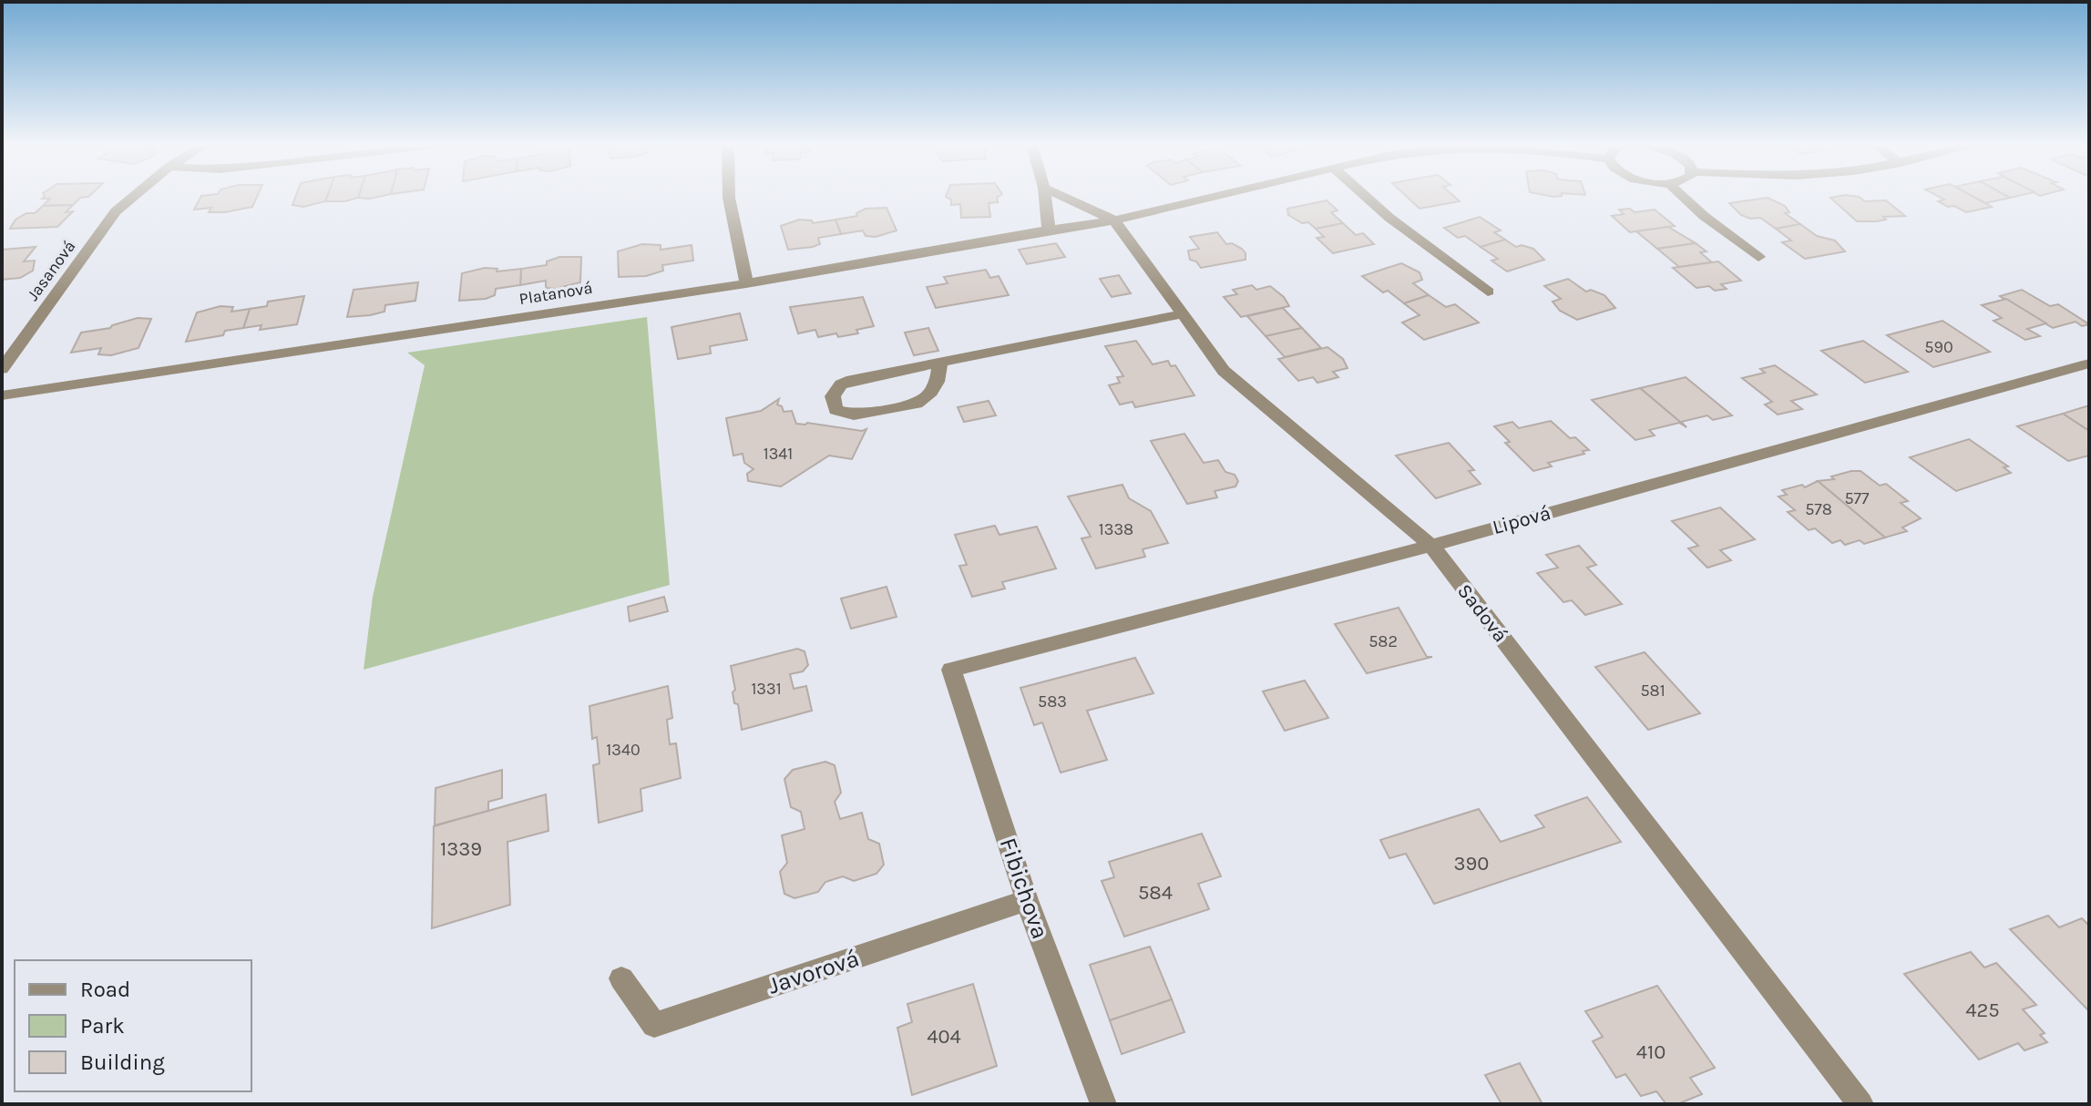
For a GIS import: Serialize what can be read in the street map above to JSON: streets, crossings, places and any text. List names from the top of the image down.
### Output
{
  "streets": {
    "street": [
      "Jasanová",
      "Platanová",
      "Lipová",
      "Sadová",
      "Fibichova",
      "Javorová"
    ]
  },
  "crossings": [
    ["Platanová", "Sadová"],
    ["Lipová", "Sadová"],
    ["Lipová", "Fibichova"],
    ["Fibichova", "Javorová"]
  ],
  "house_numbers": [
    "590",
    "1341",
    "577",
    "578",
    "1338",
    "582",
    "1331",
    "581",
    "583",
    "1340",
    "1339",
    "390",
    "584",
    "425",
    "404",
    "410"
  ],
  "legend": ["Road", "Park", "Building"]
}
